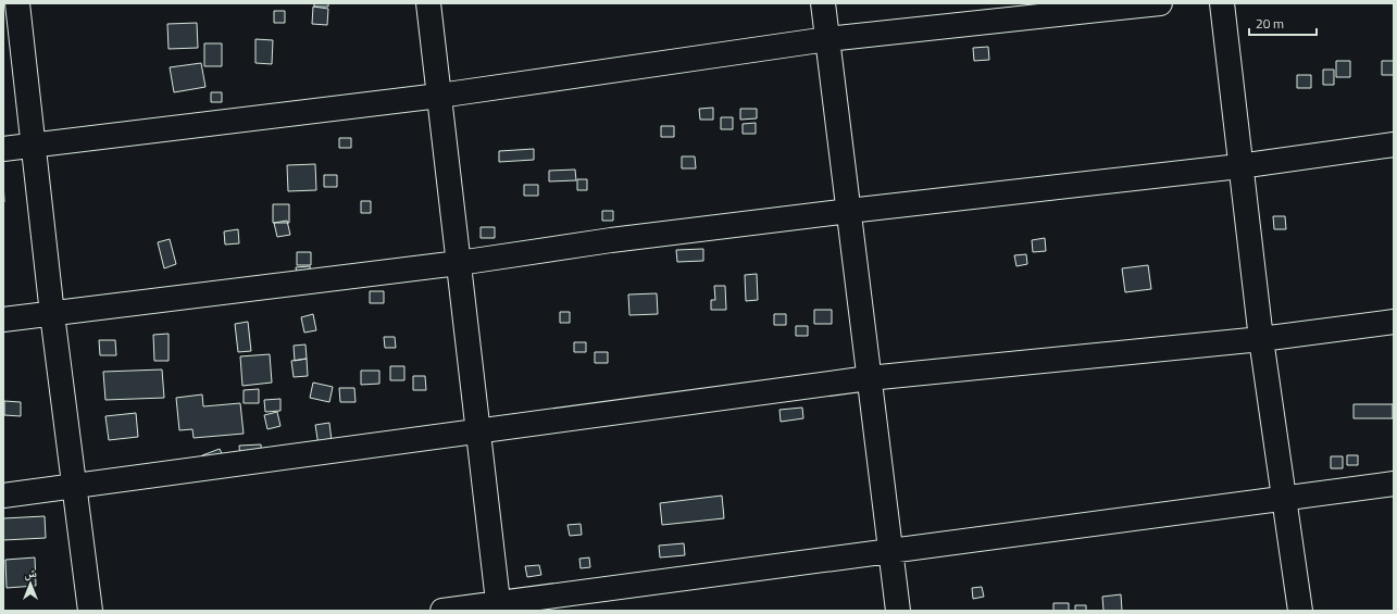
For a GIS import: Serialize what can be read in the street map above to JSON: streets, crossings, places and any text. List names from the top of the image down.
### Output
{
  "scale_bar": "20 m",
  "north": "top"
}
